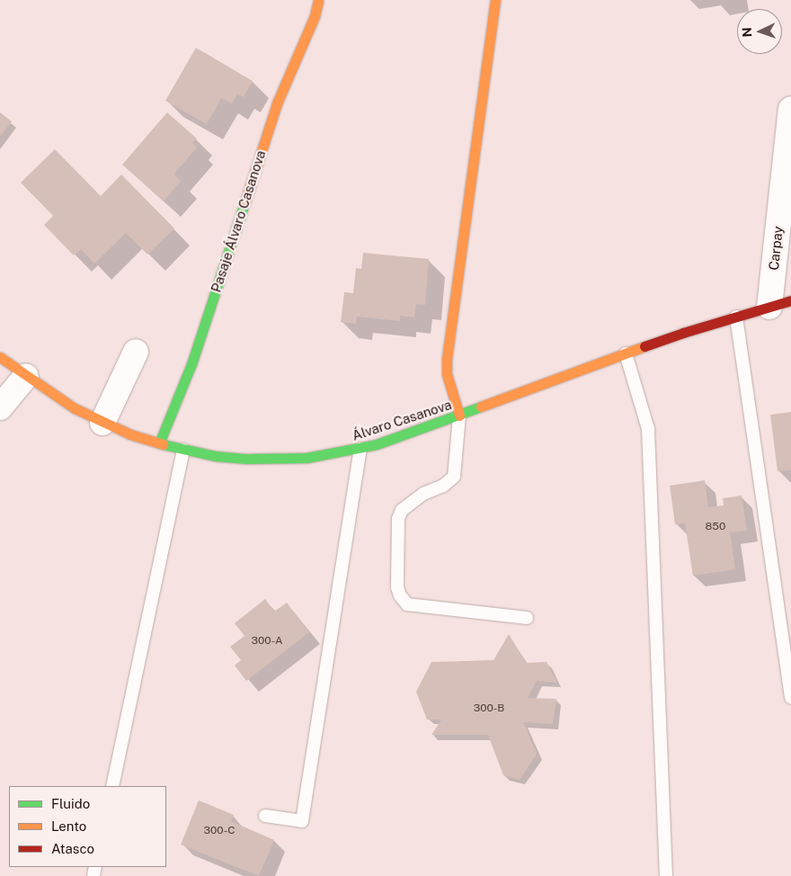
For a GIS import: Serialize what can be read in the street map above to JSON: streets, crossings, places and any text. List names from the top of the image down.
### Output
{
  "streets": {
    "street": ["Pasaje Álvaro Casanova", "Carpay", "Álvaro Casanova"]
  },
  "crossings": [
    ["Pasaje Álvaro Casanova", "Álvaro Casanova"],
    ["Carpay", "Álvaro Casanova"]
  ],
  "house_numbers": [
    "850",
    "300-A",
    "300-B",
    "300-C"
  ],
  "legend": ["Fluido", "Lento", "Atasco"],
  "north": "left"
}
